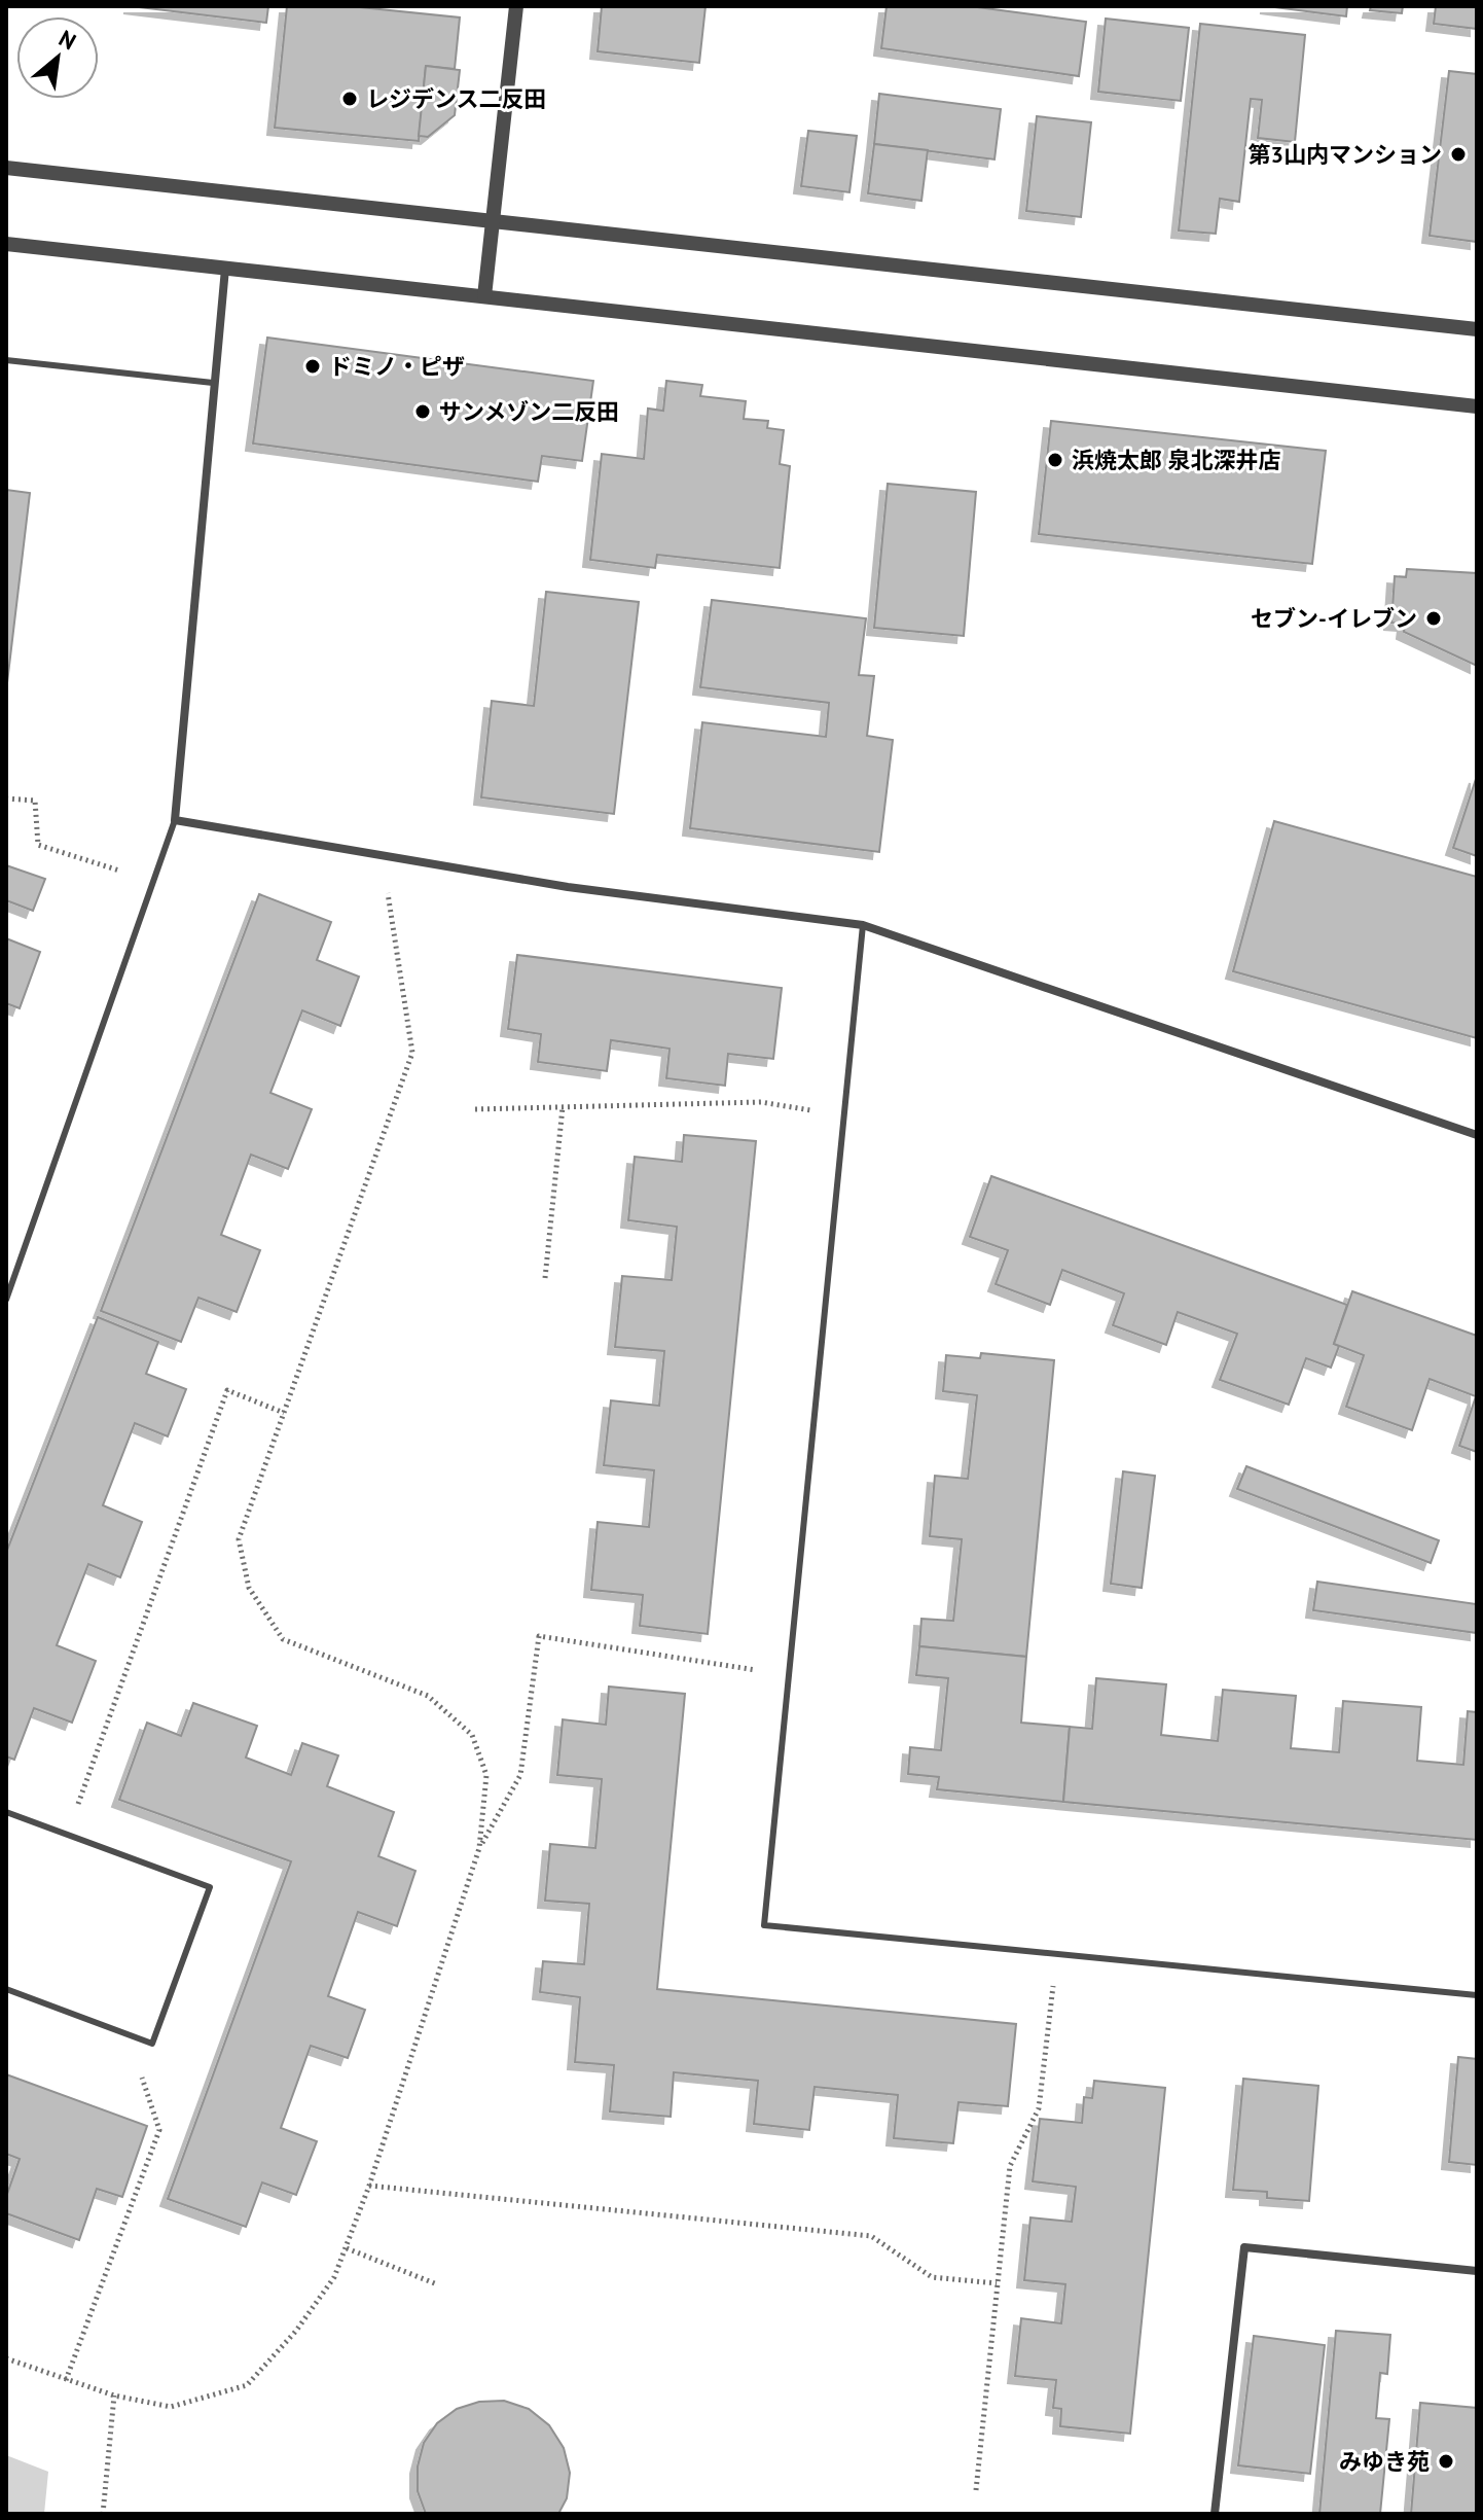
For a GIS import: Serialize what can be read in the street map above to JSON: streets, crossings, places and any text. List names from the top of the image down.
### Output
{
  "places": [
    "レジデンス二反田",
    "第3山内マンション",
    "ドミノ・ピザ",
    "サンメゾン二反田",
    "浜焼太郎 泉北深井店",
    "セブン-イレブン",
    "みゆき苑"
  ],
  "north": "top right"
}
